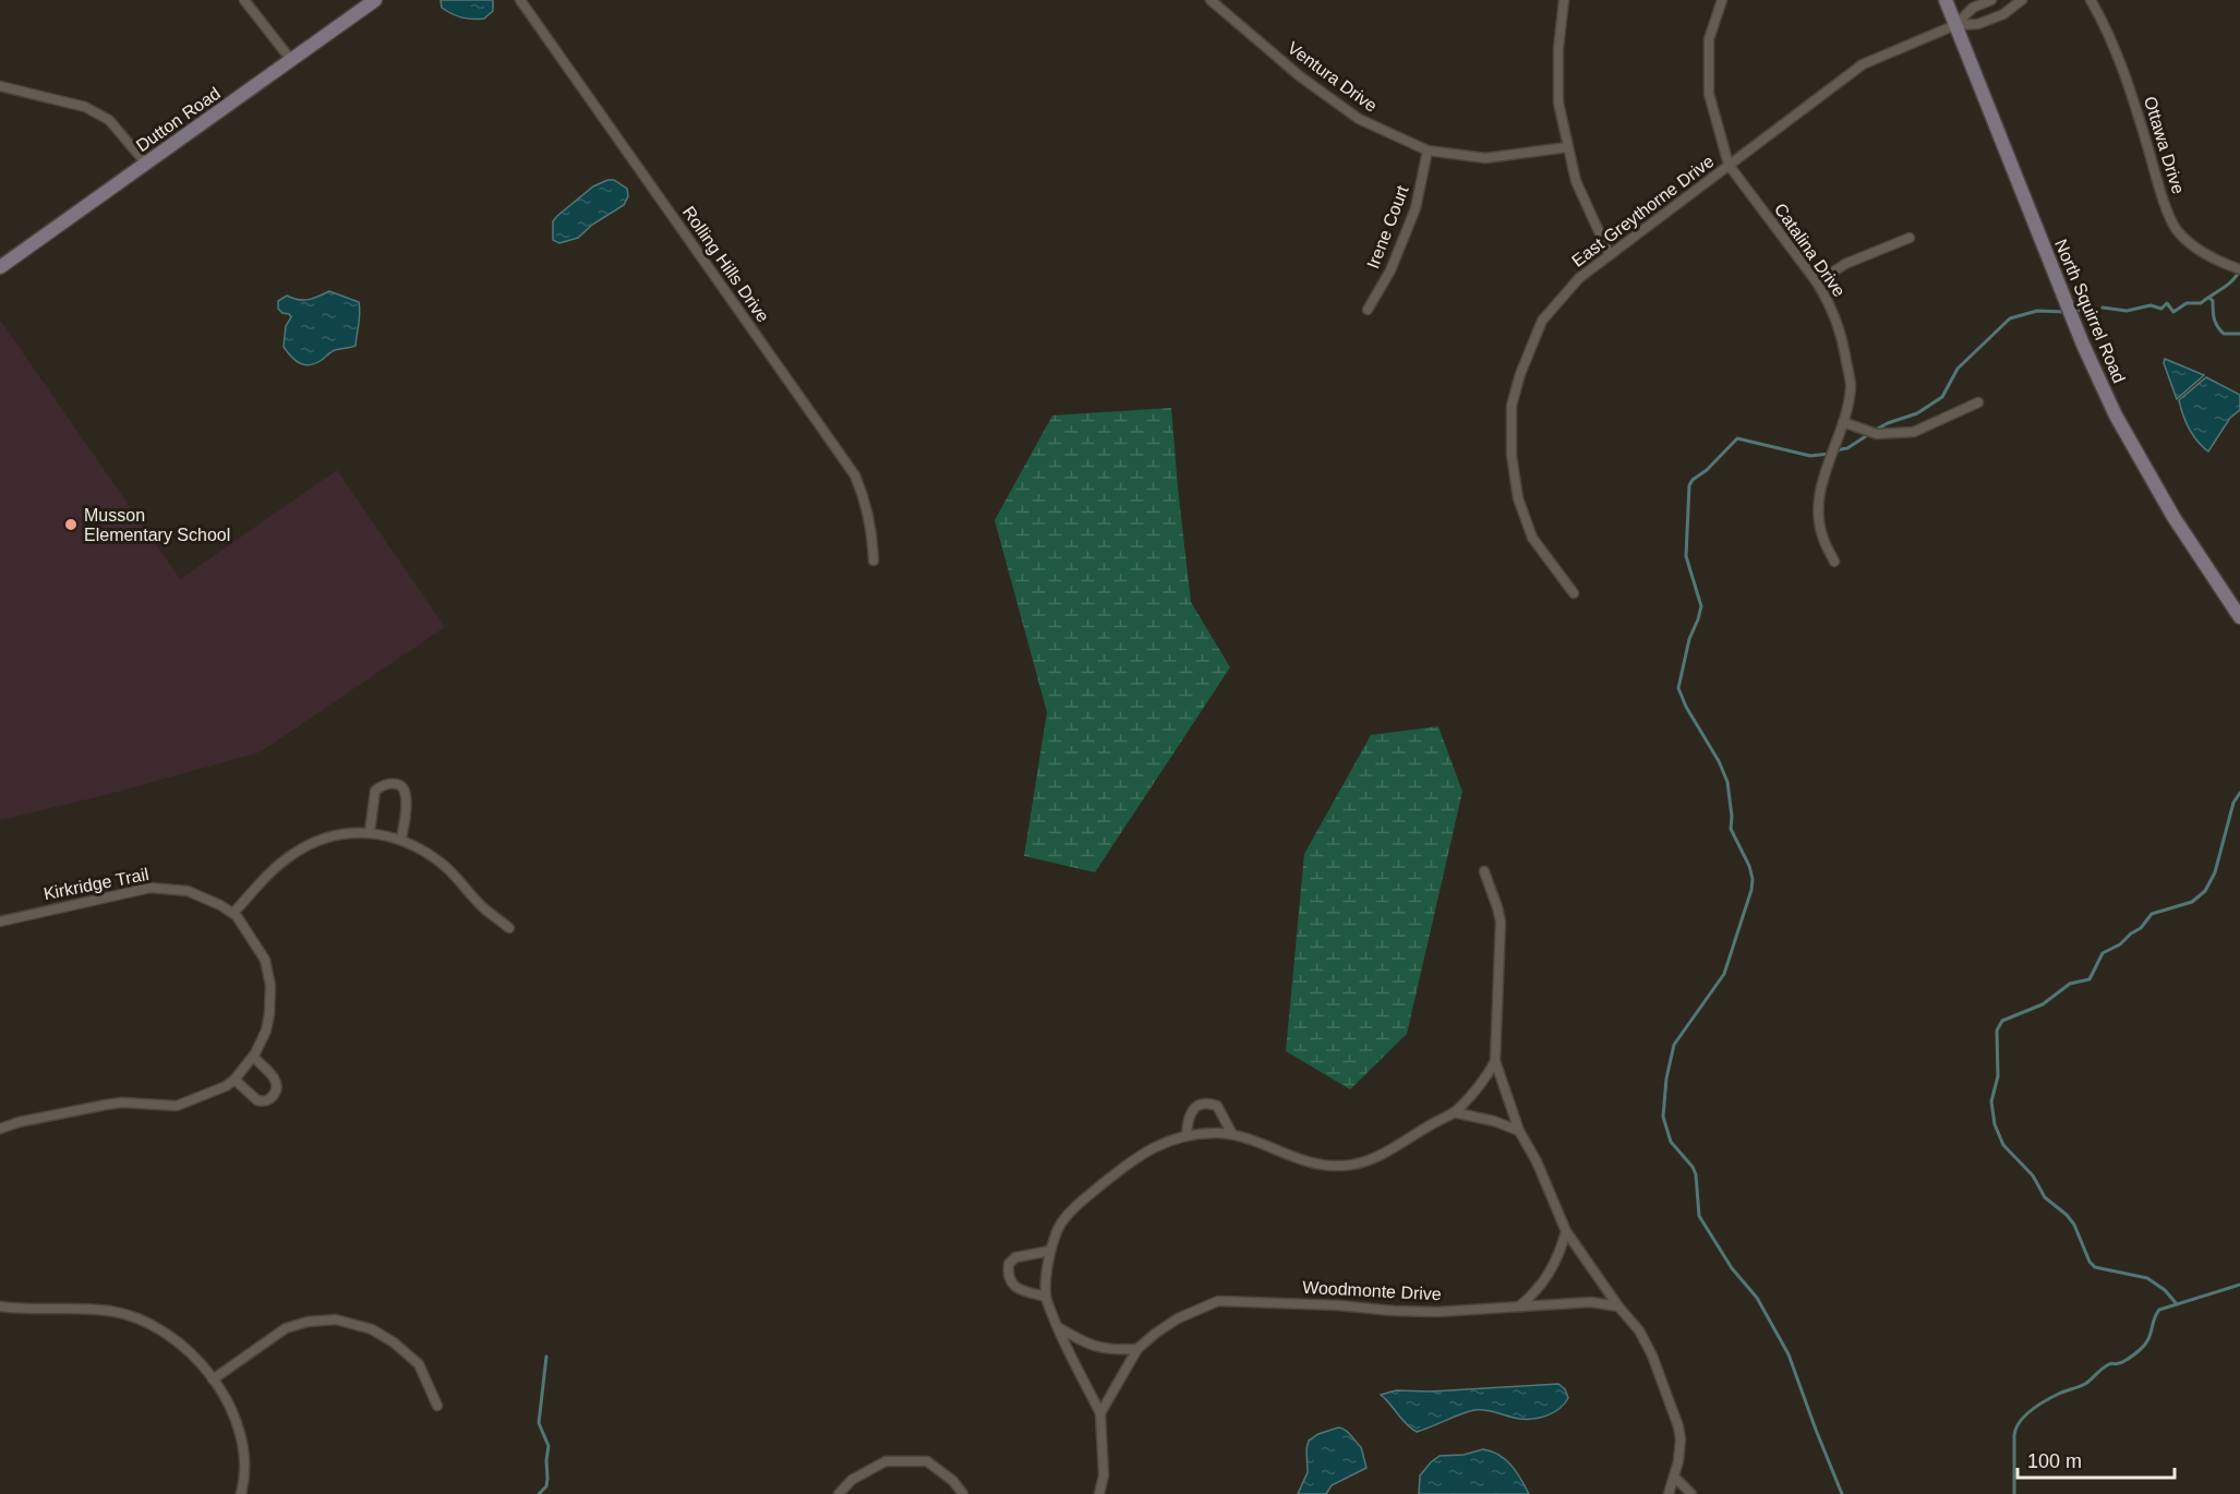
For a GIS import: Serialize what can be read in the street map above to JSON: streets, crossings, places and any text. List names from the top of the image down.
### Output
{
  "streets": {
    "street": [
      "Ventura Drive",
      "Dutton Road",
      "Ottawa Drive",
      "East Greythorne Drive",
      "Irene Court",
      "Catalina Drive",
      "Rolling Hills Drive",
      "North Squirrel Road",
      "Kirkridge Trail",
      "Woodmonte Drive"
    ]
  },
  "crossings": [
    ["Ventura Drive", "Irene Court"],
    ["East Greythorne Drive", "Catalina Drive"],
    ["East Greythorne Drive", "North Squirrel Road"]
  ],
  "places": ["Musson Elementary School"],
  "scale_bar": "100 m"
}
